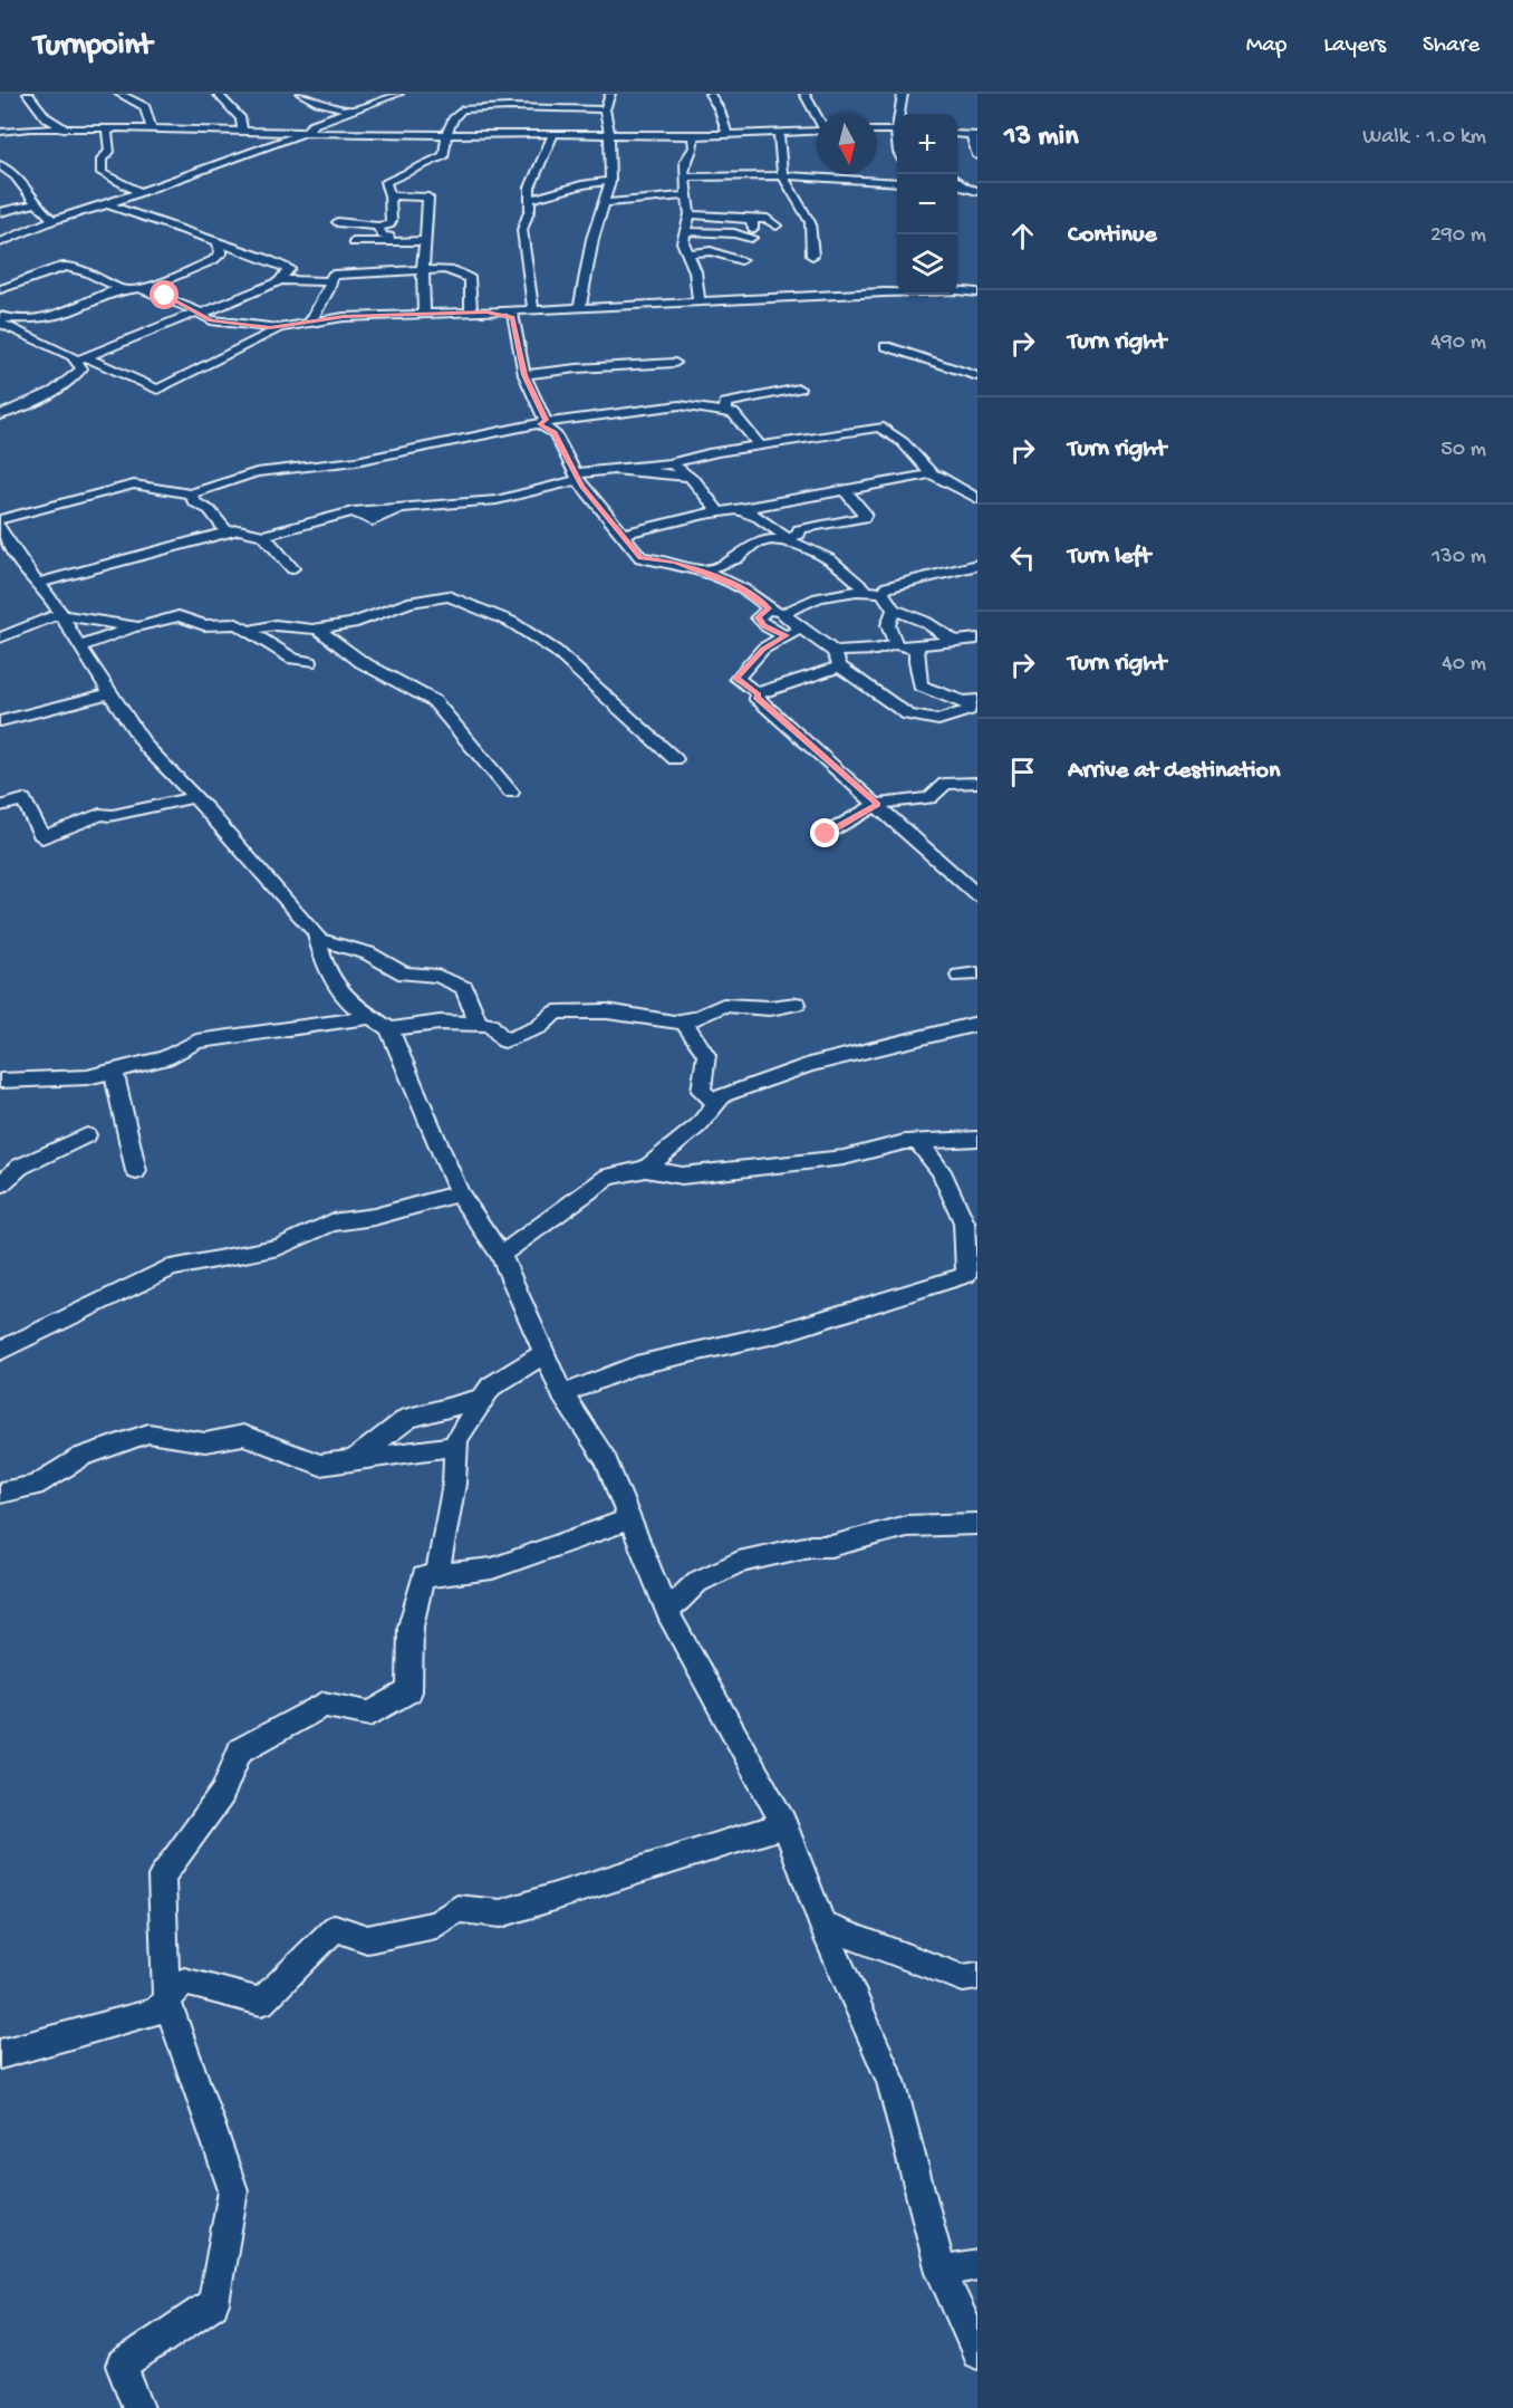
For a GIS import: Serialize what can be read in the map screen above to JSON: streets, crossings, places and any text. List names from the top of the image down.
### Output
{
  "north": "bottom",
  "page": {
    "header": "Turnpoint",
    "nav": ["Map", "Layers", "Share"],
    "heading": ["13 min", "Walk · 1.0 km"],
    "map_buttons": ["+", "−"],
    "list": [
      ["Continue", "290 m"],
      ["Turn right", "490 m"],
      ["Turn right", "50 m"],
      ["Turn left", "130 m"],
      ["Turn right", "40 m"],
      "Arrive at destination"
    ]
  }
}
